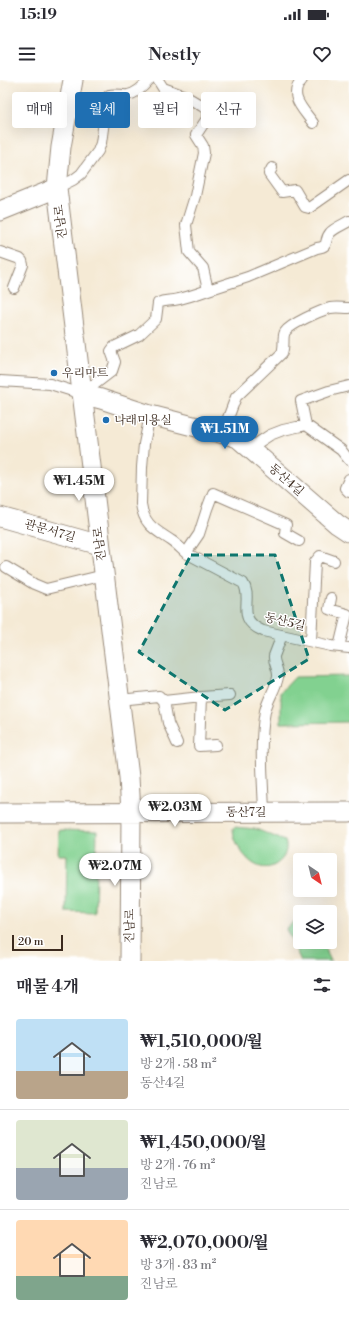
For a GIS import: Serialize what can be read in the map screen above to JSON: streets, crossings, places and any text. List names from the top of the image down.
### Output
{
  "streets": {
    "street": [
      "진남로",
      "동산4길",
      "관문서7길",
      "동산7길"
    ],
    "lane": ["동산5길"]
  },
  "crossings": [
    ["진남로", "동산4길"],
    ["진남로", "관문서7길"],
    ["진남로", "동산7길"],
    ["동산4길", "동산5길"]
  ],
  "places": ["우리마트", "나래미용실"],
  "scale_bar": "20 m",
  "north": "bottom right",
  "page": {
    "status": "15:19",
    "header": "Nestly",
    "chip": [
      "매매",
      "월세",
      "필터",
      "신규"
    ],
    "price": [
      "₩1.51M",
      "₩1.45M",
      "₩2.03M",
      "₩2.07M"
    ],
    "scale": "20 m",
    "heading": "매물 4개",
    "list": [
      {
        "name": "₩1,510,000/월",
        "note": "방 2개 · 58 m² · 동산4길"
      },
      {
        "name": "₩1,450,000/월",
        "note": "방 2개 · 76 m² · 진남로"
      },
      {
        "name": "₩2,070,000/월",
        "note": "방 3개 · 83 m² · 진남로"
      }
    ]
  }
}
